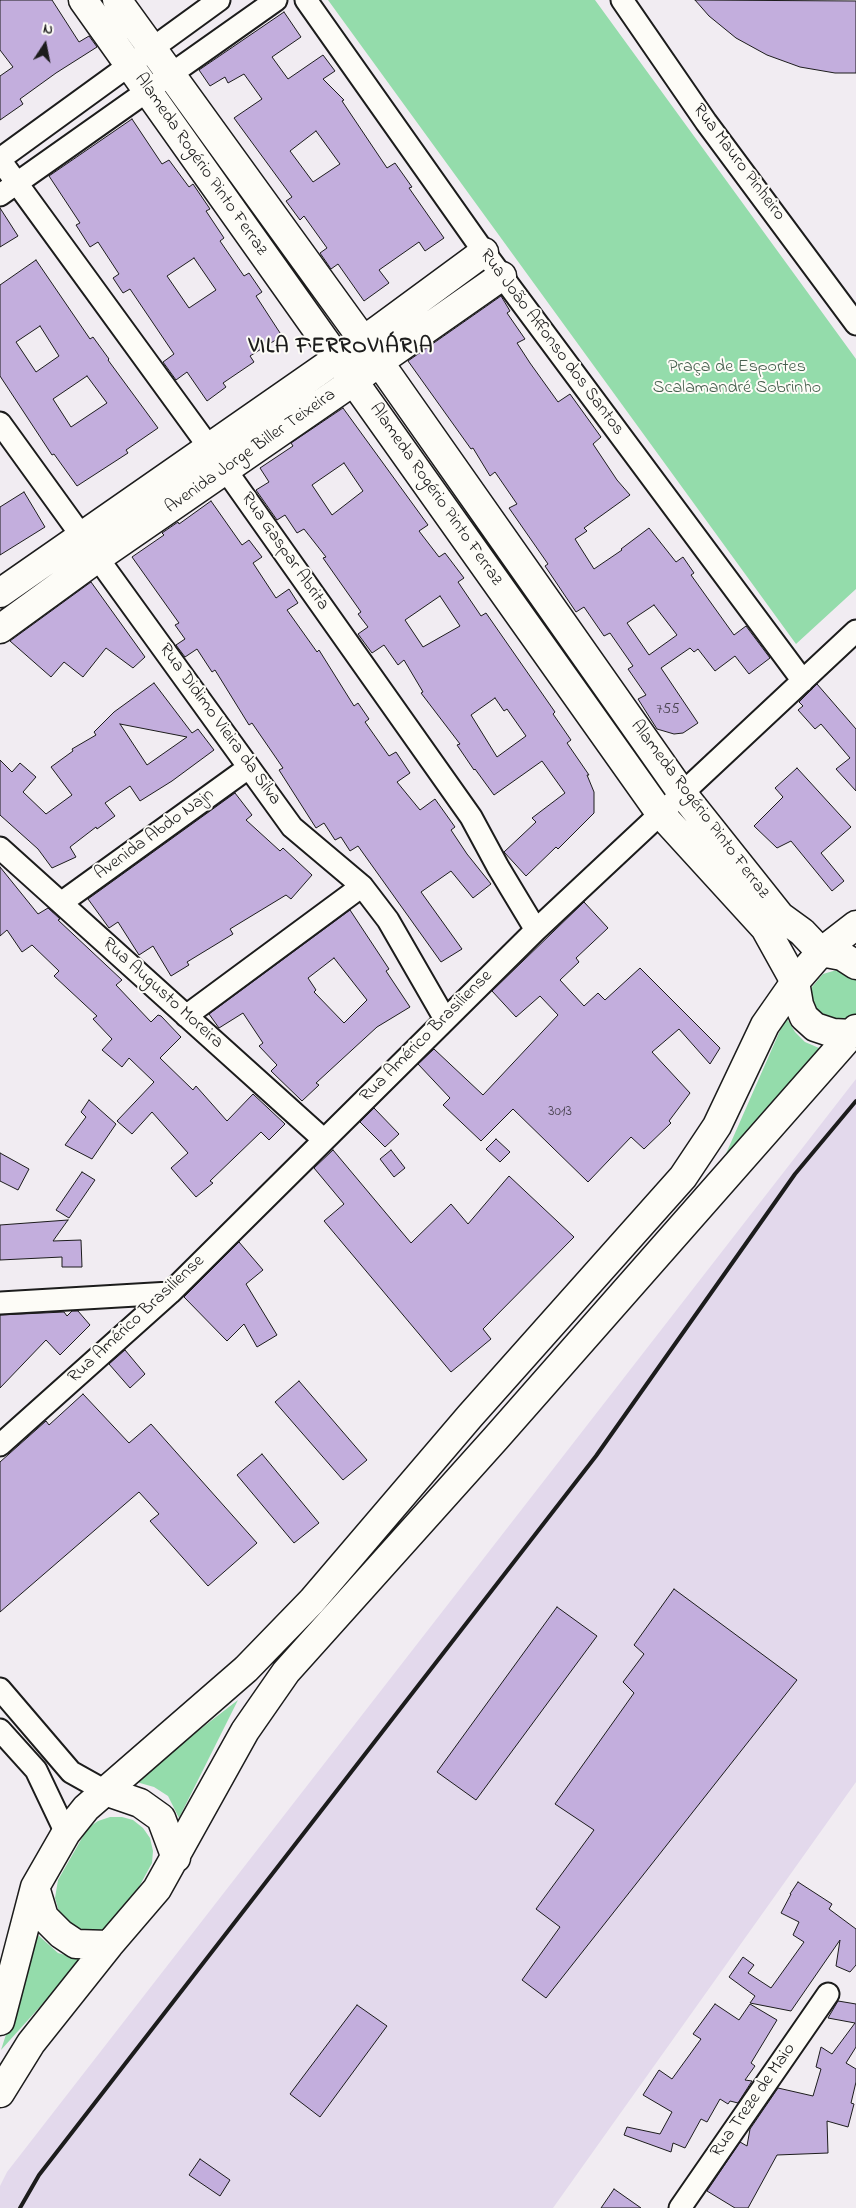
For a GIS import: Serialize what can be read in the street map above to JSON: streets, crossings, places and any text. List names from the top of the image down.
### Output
{
  "streets": {
    "street": [
      "Rua Mauro Pinheiro",
      "Alameda Rogério Pinto Ferraz",
      "Rua João Affonso dos Santos",
      "Avenida Jorge Biller Teixeira",
      "Rua Gaspar Abrita",
      "Rua Didimo Vieira da Silva",
      "Avenida Abdo Najn",
      "Rua Augusto Moreira",
      "Rua Américo Brasiliense",
      "Rua Treze de Maio"
    ]
  },
  "crossings": [
    ["Alameda Rogério Pinto Ferraz", "Avenida Jorge Biller Teixeira"],
    ["Alameda Rogério Pinto Ferraz", "Rua Américo Brasiliense"],
    ["Rua João Affonso dos Santos", "Avenida Jorge Biller Teixeira"],
    ["Rua João Affonso dos Santos", "Rua Américo Brasiliense"],
    ["Avenida Jorge Biller Teixeira", "Rua Gaspar Abrita"],
    ["Avenida Jorge Biller Teixeira", "Rua Didimo Vieira da Silva"],
    ["Rua Gaspar Abrita", "Rua Américo Brasiliense"],
    ["Rua Didimo Vieira da Silva", "Avenida Abdo Najn"],
    ["Rua Didimo Vieira da Silva", "Rua Américo Brasiliense"],
    ["Avenida Abdo Najn", "Rua Augusto Moreira"],
    ["Rua Augusto Moreira", "Rua Américo Brasiliense"]
  ],
  "districts": ["VILA FERROVIÁRIA"],
  "parks": ["Praça de Esportes Scalamandré Sobrinho"],
  "house_numbers": ["755", "3013"],
  "north": "top"
}
